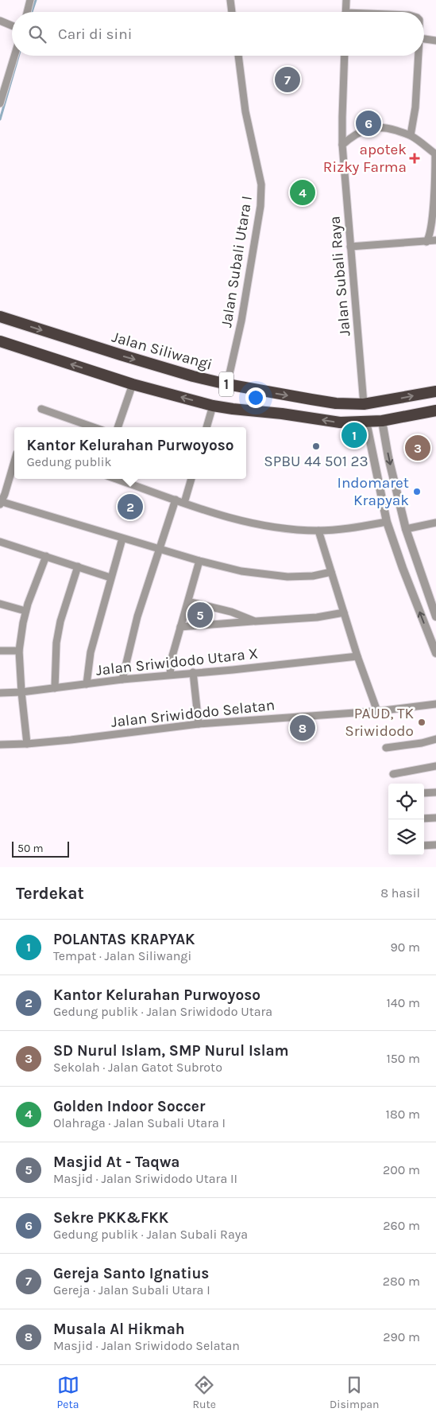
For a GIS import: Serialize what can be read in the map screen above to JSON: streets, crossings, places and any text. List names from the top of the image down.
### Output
{
  "streets": {
    "highway": ["Jalan Siliwangi", "1"],
    "street": [
      "Jalan Subali Utara I",
      "Jalan Subali Raya",
      "Jalan Sriwidodo Utara X",
      "Jalan Sriwidodo Selatan"
    ]
  },
  "crossings": [
    ["Jalan Subali Utara I", "Jalan Siliwangi"],
    ["Jalan Subali Raya", "Jalan Siliwangi"]
  ],
  "places": {
    "health": ["apotek Rizky Farma"],
    "other": ["SPBU 44 501 23", "Indomaret Krapyak", "PAUD, TK Sriwidodo"]
  },
  "scale_bar": "50 m",
  "page": {
    "search": "Cari di sini",
    "pins": [
      "7",
      "6",
      "4",
      "1",
      "3",
      "2",
      "5",
      "8"
    ],
    "popup": ["Kantor Kelurahan Purwoyoso", "Gedung publik"],
    "scale": "50 m",
    "heading": ["Terdekat", "8 hasil"],
    "list": [
      {
        "mark": "1",
        "name": "POLANTAS KRAPYAK",
        "note": "Tempat · Jalan Siliwangi",
        "value": "90 m"
      },
      {
        "mark": "2",
        "name": "Kantor Kelurahan Purwoyoso",
        "note": "Gedung publik · Jalan Sriwidodo Utara",
        "value": "140 m"
      },
      {
        "mark": "3",
        "name": "SD Nurul Islam, SMP Nurul Islam",
        "note": "Sekolah · Jalan Gatot Subroto",
        "value": "150 m"
      },
      {
        "mark": "4",
        "name": "Golden Indoor Soccer",
        "note": "Olahraga · Jalan Subali Utara I",
        "value": "180 m"
      },
      {
        "mark": "5",
        "name": "Masjid At - Taqwa",
        "note": "Masjid · Jalan Sriwidodo Utara II",
        "value": "200 m"
      },
      {
        "mark": "6",
        "name": "Sekre PKK&FKK",
        "note": "Gedung publik · Jalan Subali Raya",
        "value": "260 m"
      },
      {
        "mark": "7",
        "name": "Gereja Santo Ignatius",
        "note": "Gereja · Jalan Subali Utara I",
        "value": "280 m"
      },
      {
        "mark": "8",
        "name": "Musala Al Hikmah",
        "note": "Masjid · Jalan Sriwidodo Selatan",
        "value": "290 m"
      }
    ],
    "nav": ["Peta", "Rute", "Disimpan"]
  }
}
